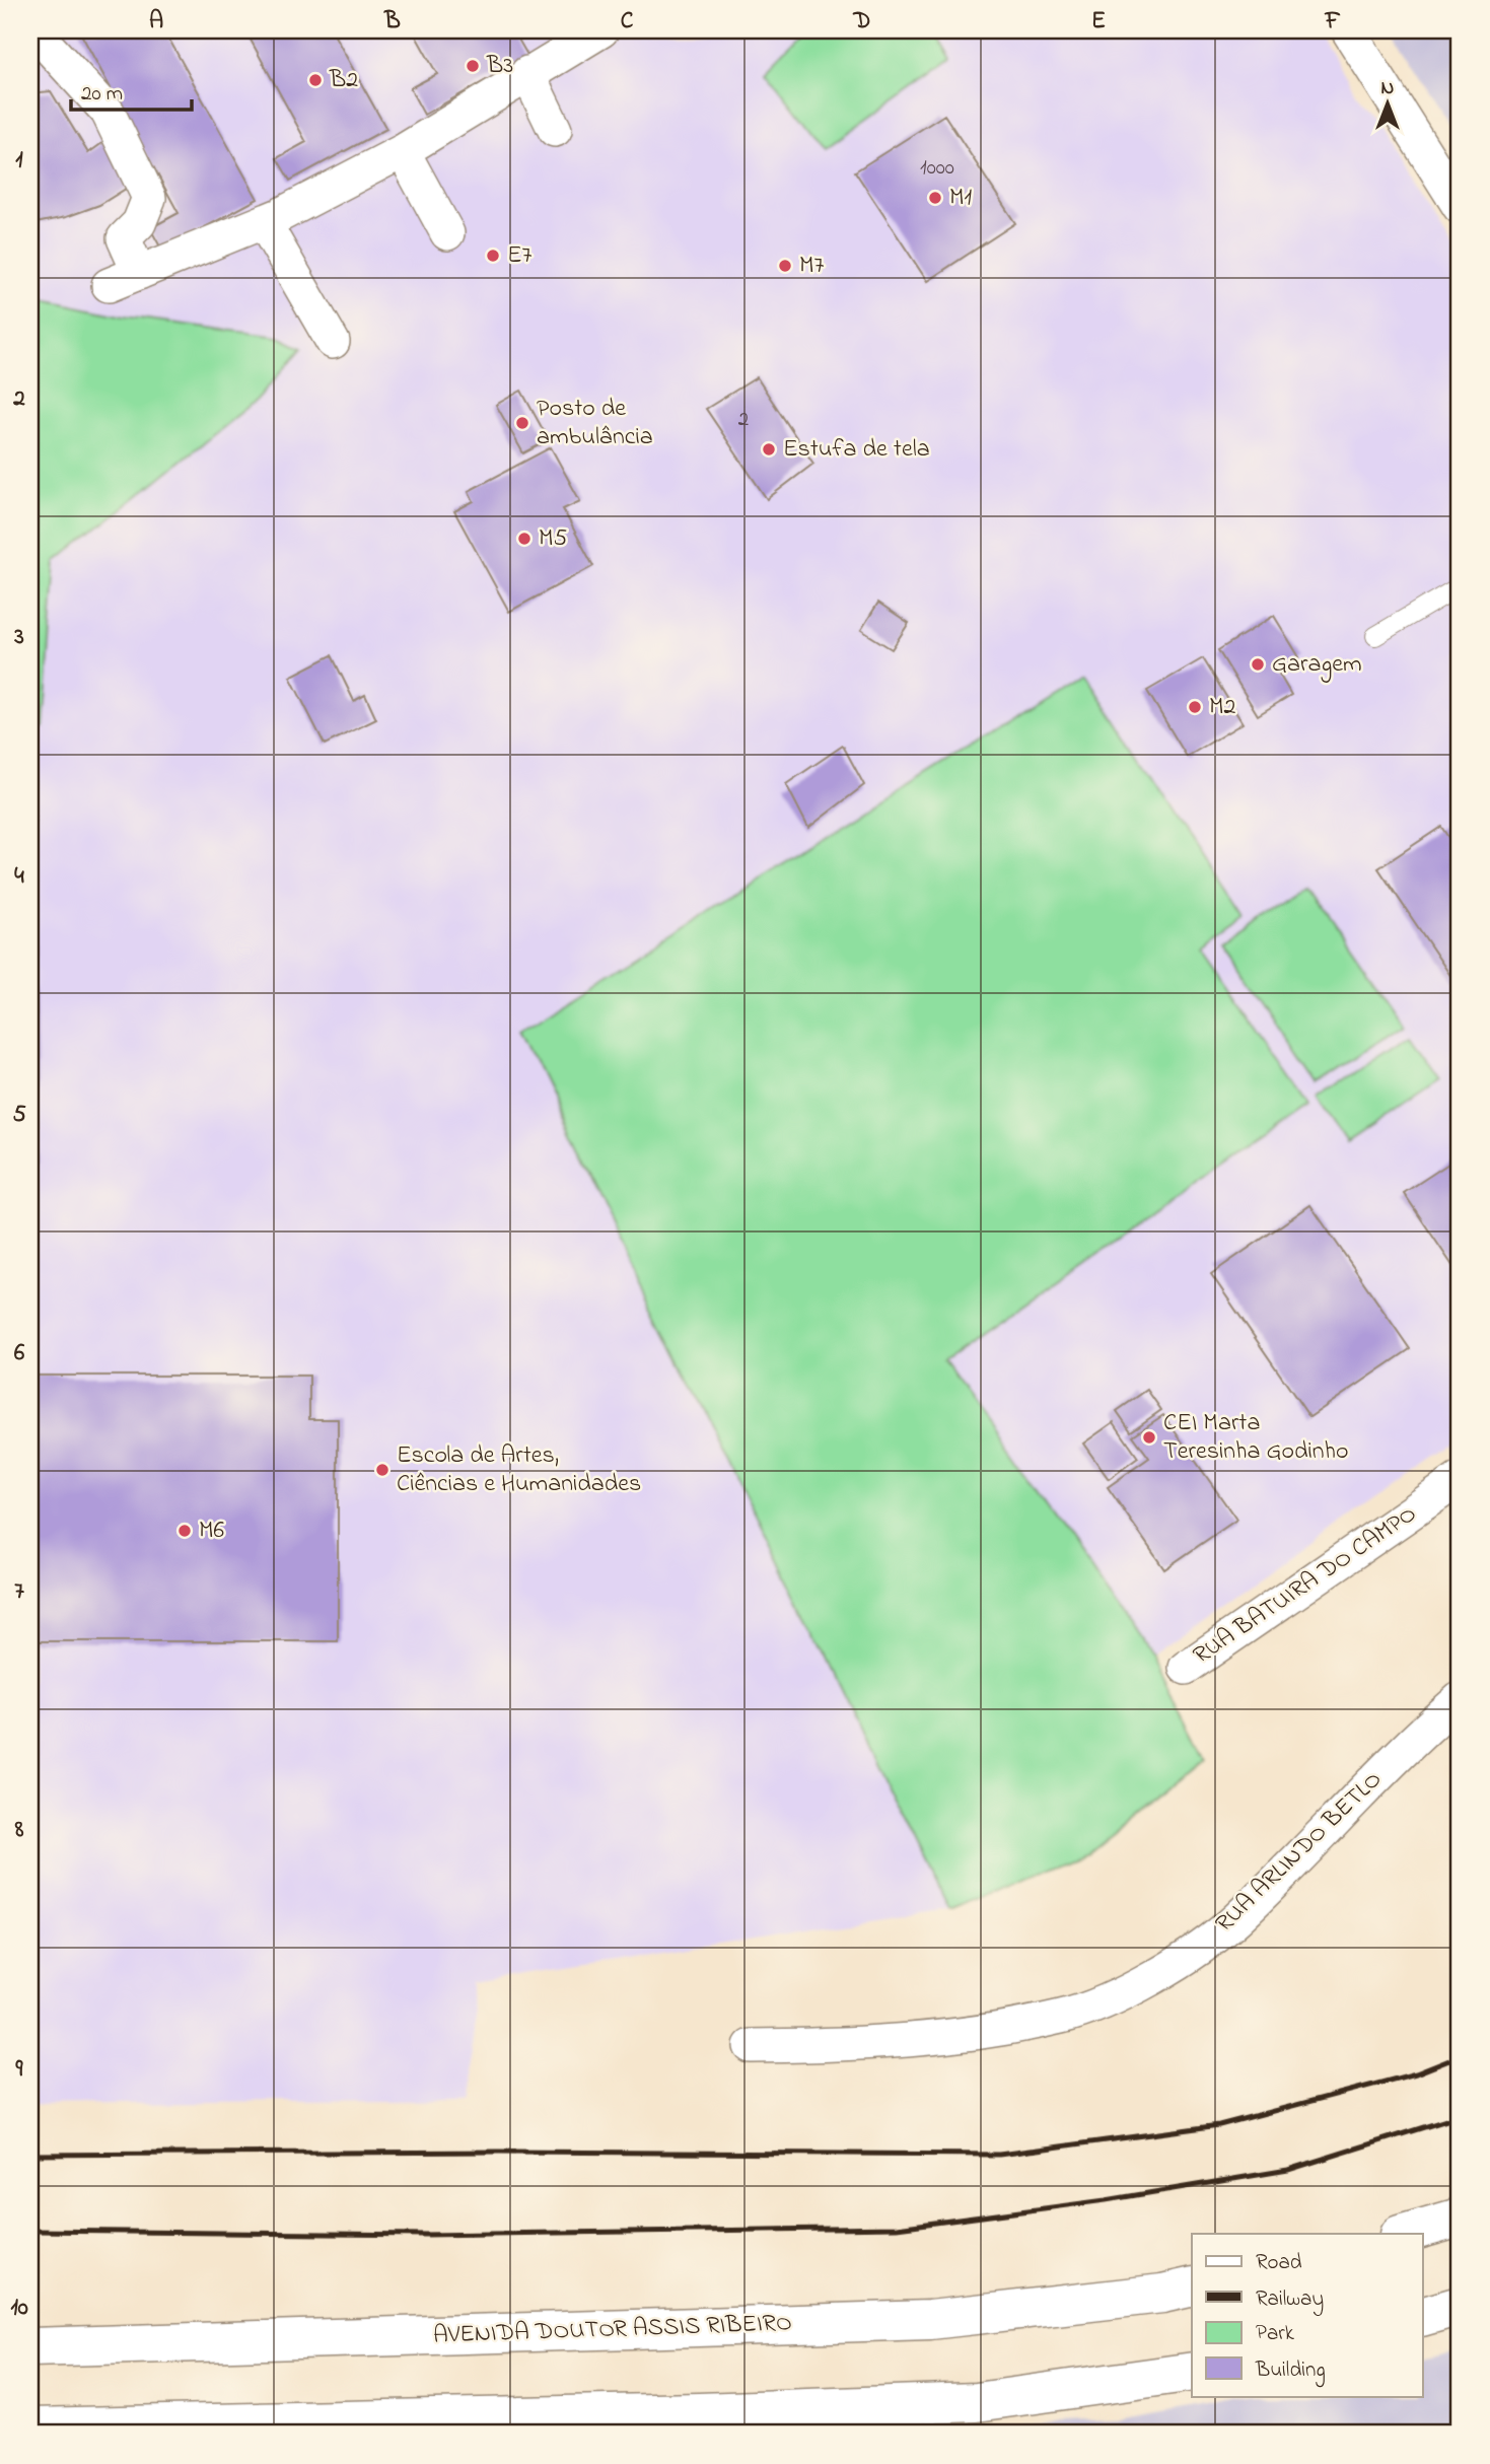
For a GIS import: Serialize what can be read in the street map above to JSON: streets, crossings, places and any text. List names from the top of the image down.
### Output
{
  "streets": {
    "main road": ["AVENIDA DOUTOR ASSIS RIBEIRO"],
    "street": ["RUA BATUIRA DO CAMPO", "RUA ARLINDO BETLO"]
  },
  "places": [
    "B3",
    "B2",
    "M1",
    "E7",
    "M7",
    "Posto de ambulância",
    "Estufa de tela",
    "M5",
    "Garagem",
    "M2",
    "CEI Marta Teresinha Godinho",
    "Escola de Artes, Ciências e Humanidades",
    "M6"
  ],
  "house_numbers": ["1000", "2"],
  "legend": [
    "Road",
    "Railway",
    "Park",
    "Building"
  ],
  "scale_bar": "20 m",
  "north": "top",
  "grid": {
    "columns": [
      "A",
      "B",
      "C",
      "D",
      "E",
      "F"
    ],
    "rows": [
      "1",
      "2",
      "3",
      "4",
      "5",
      "6",
      "7",
      "8",
      "9",
      "10"
    ]
  }
}
